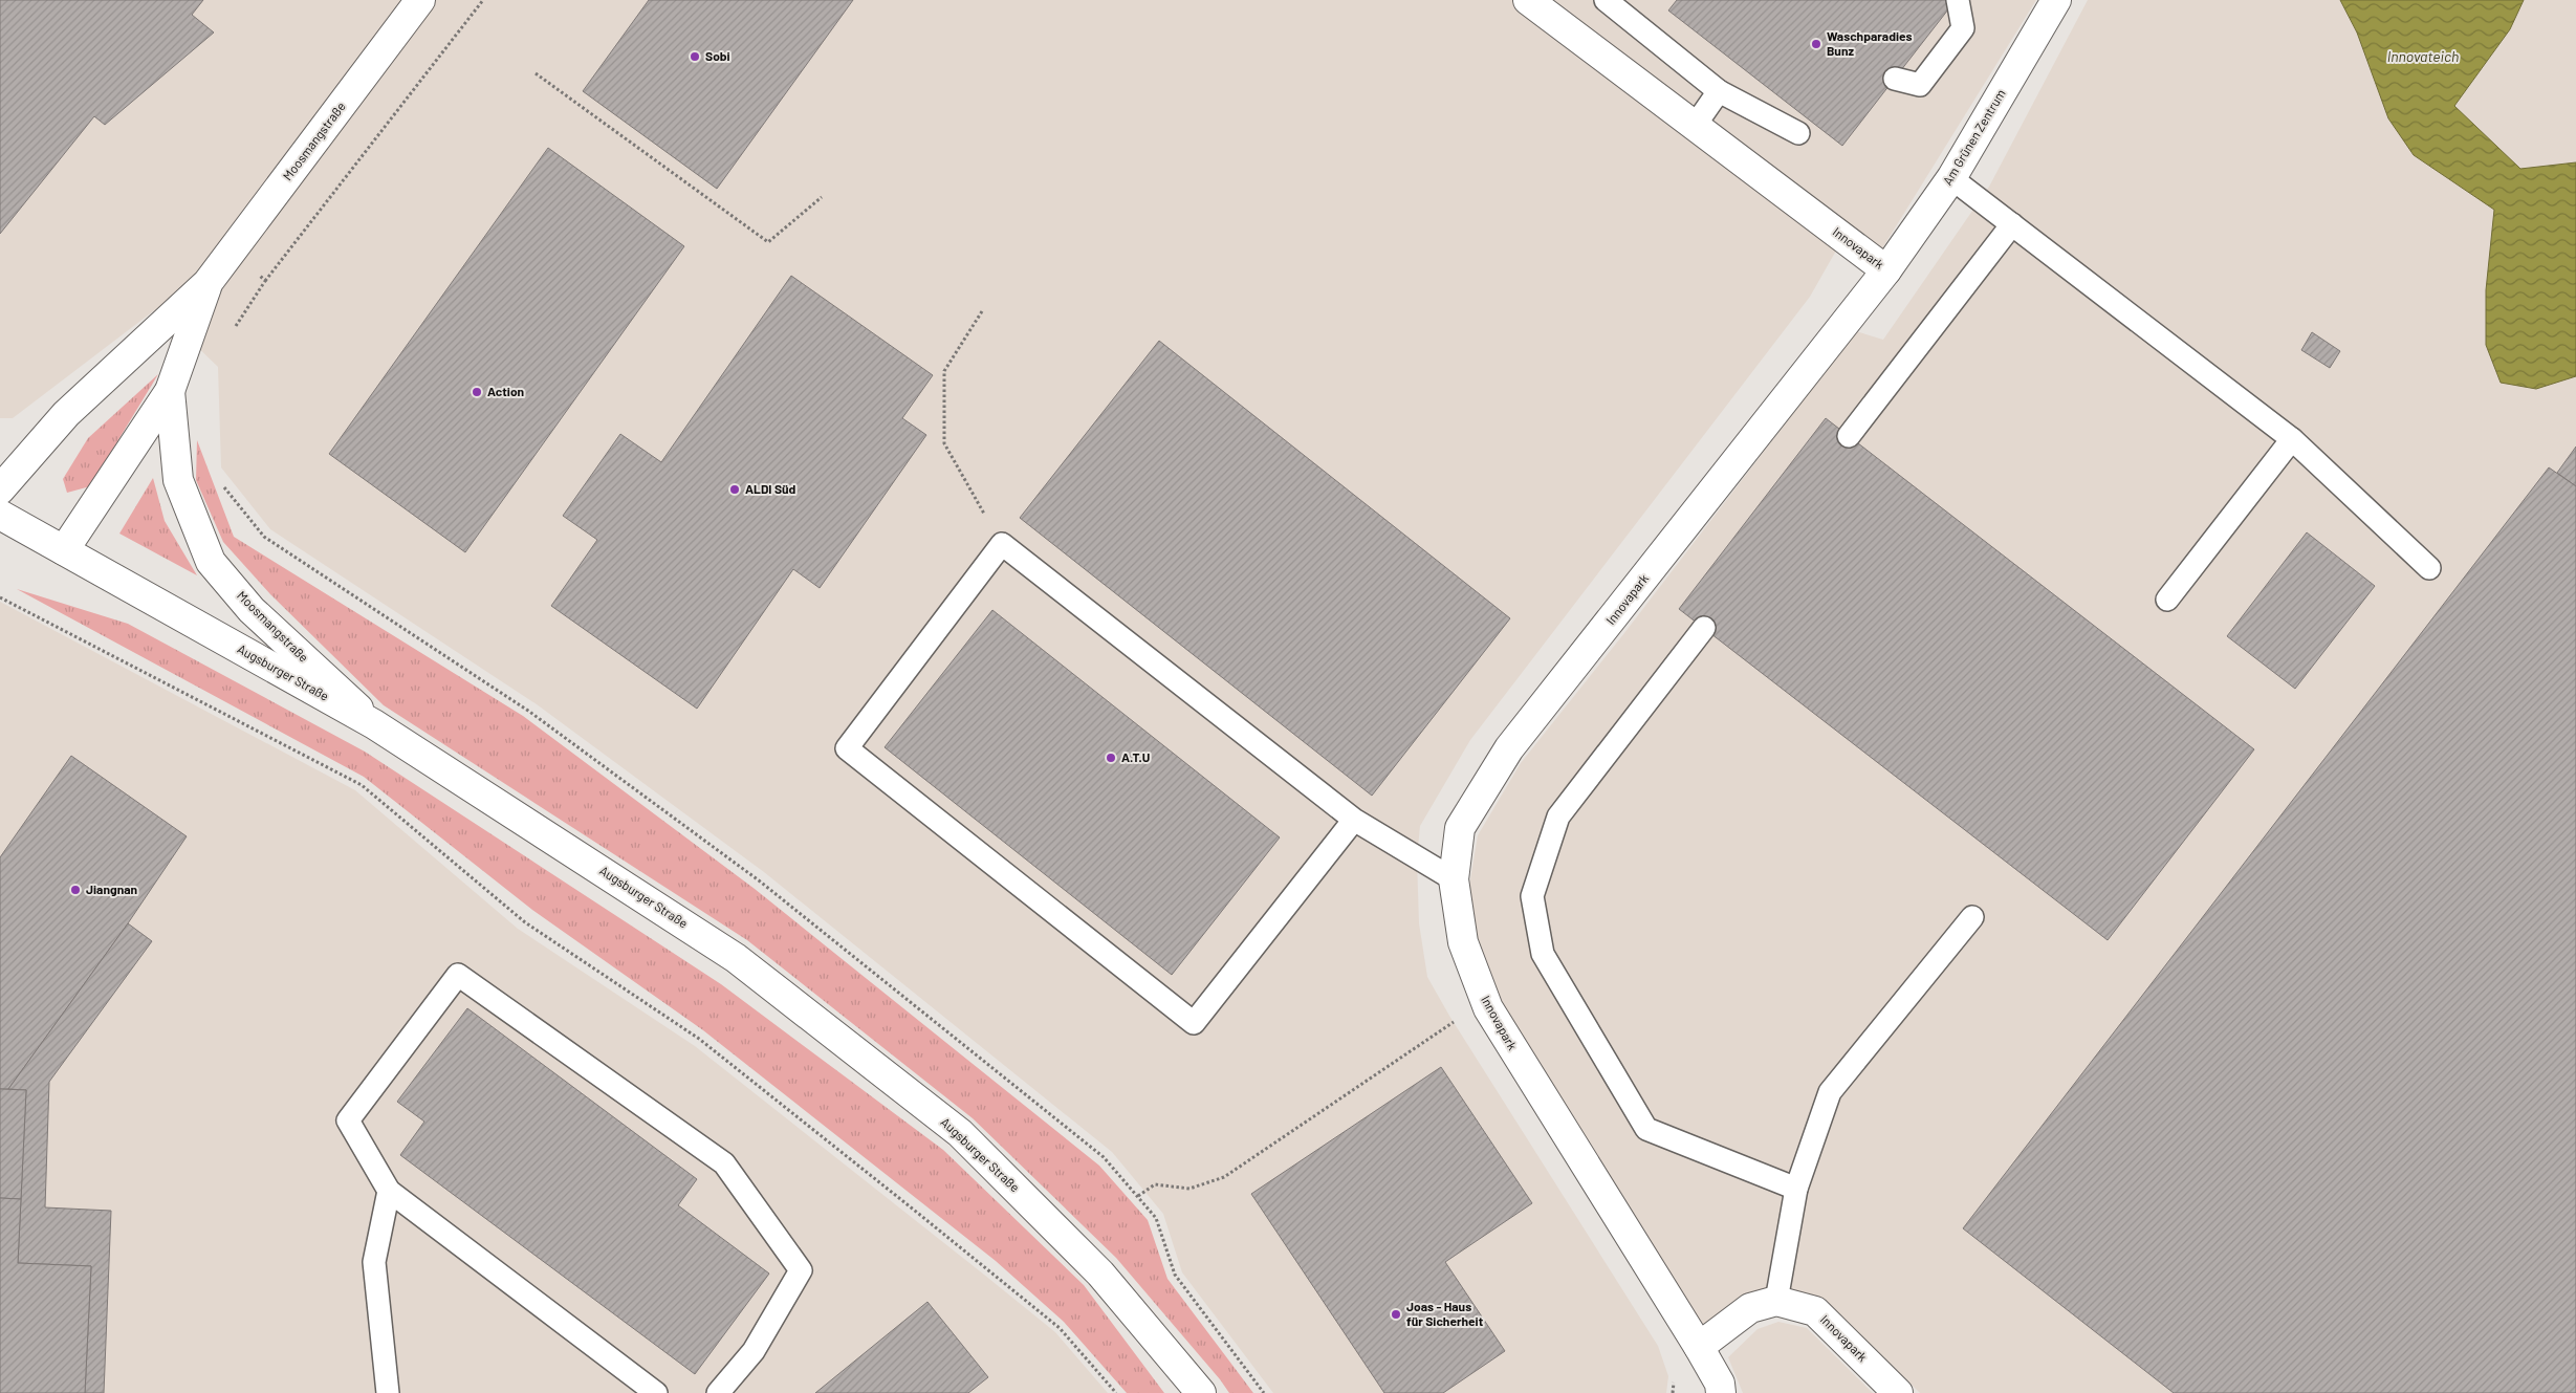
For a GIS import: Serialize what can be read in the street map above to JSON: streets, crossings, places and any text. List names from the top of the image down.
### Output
{
  "streets": {
    "street": [
      "Am Grünen Zentrum",
      "Moosmangstraße",
      "Innovapark",
      "Augsburger Straße"
    ]
  },
  "crossings": [
    ["Am Grünen Zentrum", "Innovapark"],
    ["Moosmangstraße", "Augsburger Straße"]
  ],
  "water": ["Innovateich"],
  "places": [
    "Waschparadies Bunz",
    "Sobi",
    "Action",
    "ALDI Süd",
    "A.T.U",
    "Jiangnan",
    "Joas - Haus für Sicherheit"
  ]
}
